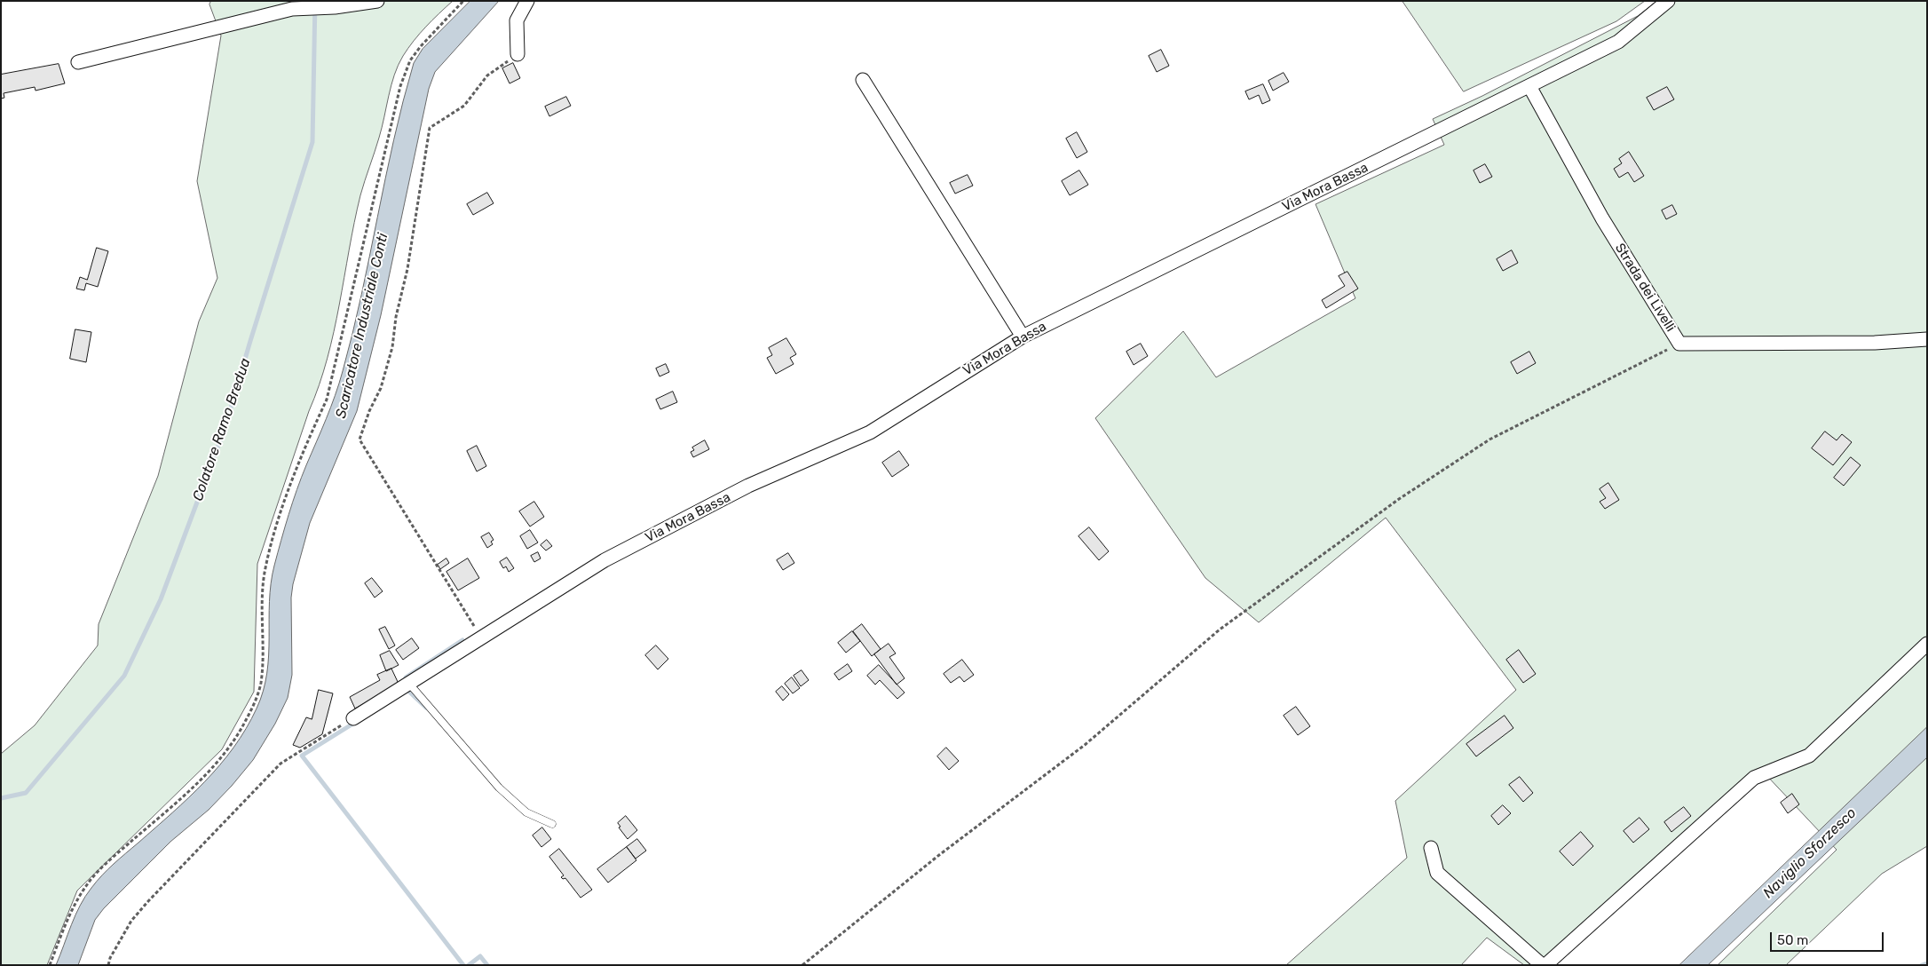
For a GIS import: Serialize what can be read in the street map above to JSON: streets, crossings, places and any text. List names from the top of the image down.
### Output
{
  "streets": {
    "street": ["Via Mora Bassa", "Strada dei Livelli"]
  },
  "crossings": [
    ["Via Mora Bassa", "Strada dei Livelli"]
  ],
  "water": ["Scaricatore Industriale Conti", "Colatore Ramo Bredua", "Naviglio Sforzesco"],
  "scale_bar": "50 m"
}
